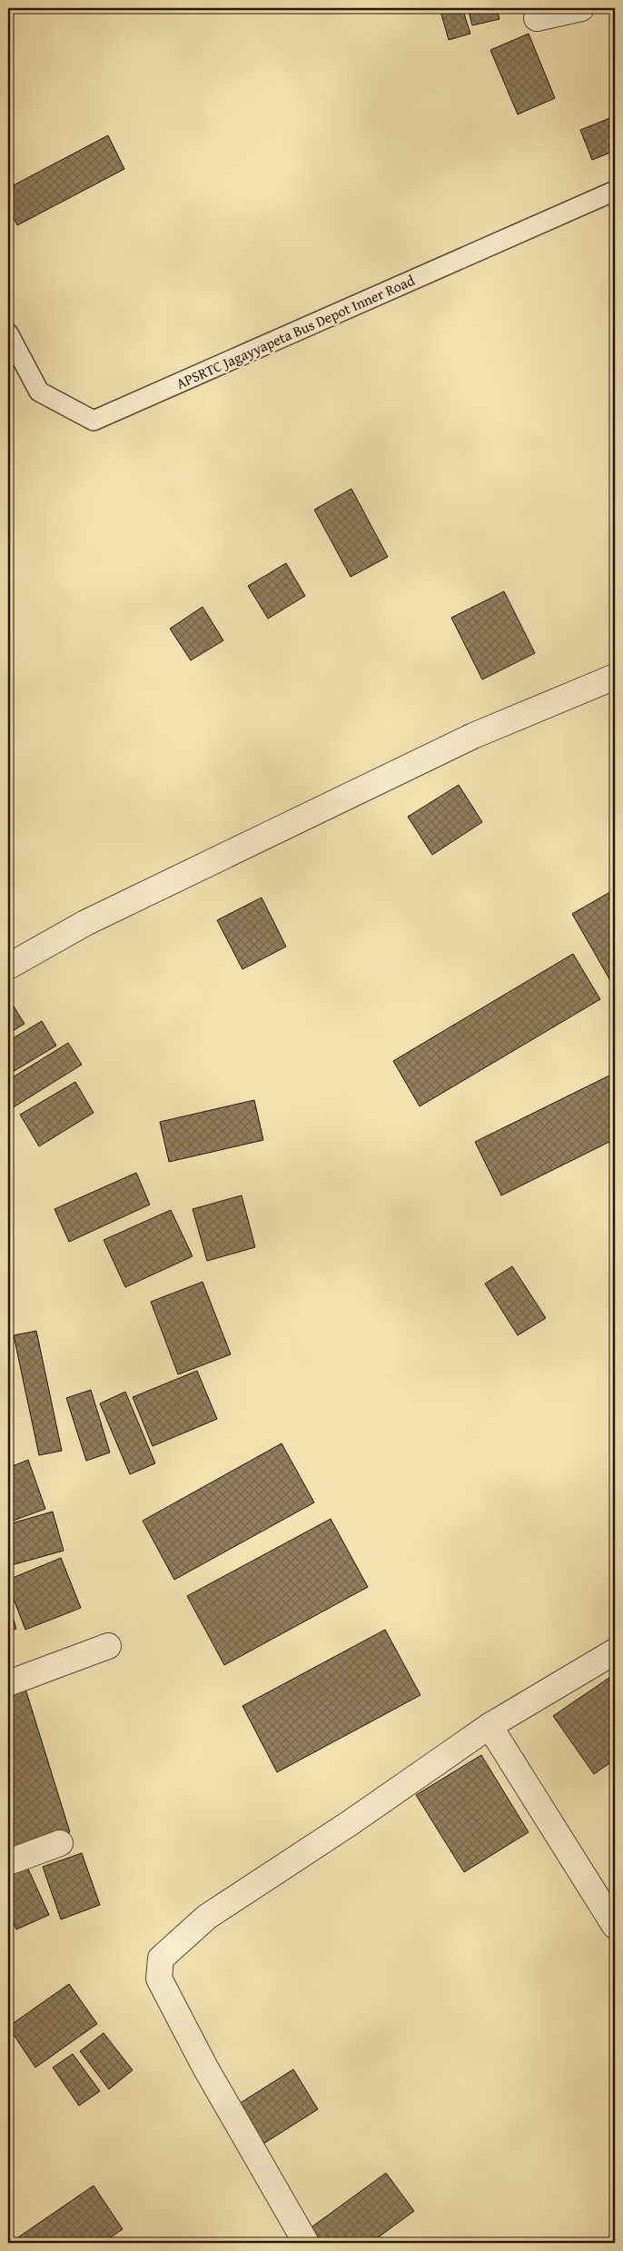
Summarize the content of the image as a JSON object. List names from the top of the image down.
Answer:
{
  "streets": {
    "lane": ["APSRTC Jagayyapeta Bus Depot Inner Road"]
  }
}
